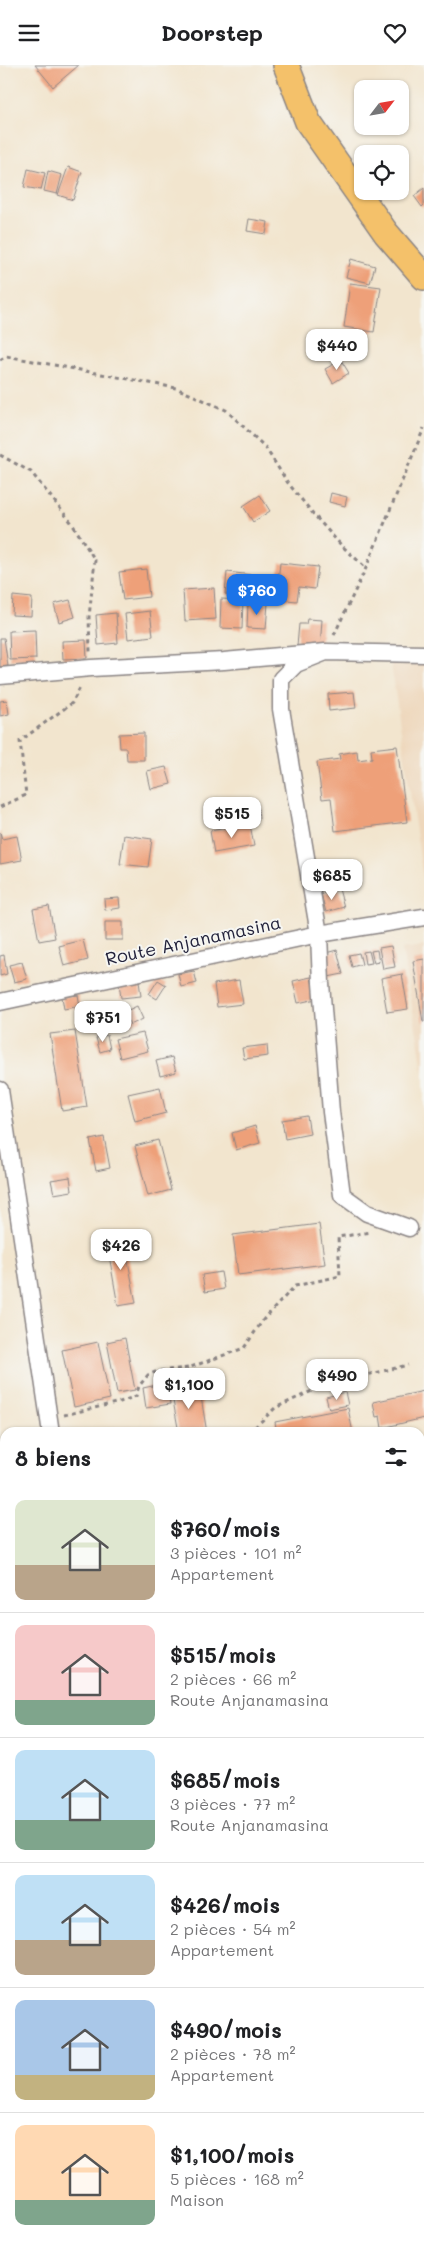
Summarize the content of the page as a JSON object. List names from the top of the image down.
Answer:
{
  "streets": {
    "street": ["Route Anjanamasina"]
  },
  "north": "top right",
  "page": {
    "header": "Doorstep",
    "price": [
      "$440",
      "$760",
      "$515",
      "$685",
      "$751",
      "$426",
      "$490",
      "$1,100"
    ],
    "heading": "8 biens",
    "list": [
      {
        "name": "$760/mois",
        "note": "3 pièces · 101 m² · Appartement"
      },
      {
        "name": "$515/mois",
        "note": "2 pièces · 66 m² · Route Anjanamasina"
      },
      {
        "name": "$685/mois",
        "note": "3 pièces · 77 m² · Route Anjanamasina"
      },
      {
        "name": "$426/mois",
        "note": "2 pièces · 54 m² · Appartement"
      },
      {
        "name": "$490/mois",
        "note": "2 pièces · 78 m² · Appartement"
      },
      {
        "name": "$1,100/mois",
        "note": "5 pièces · 168 m² · Maison"
      }
    ]
  }
}
